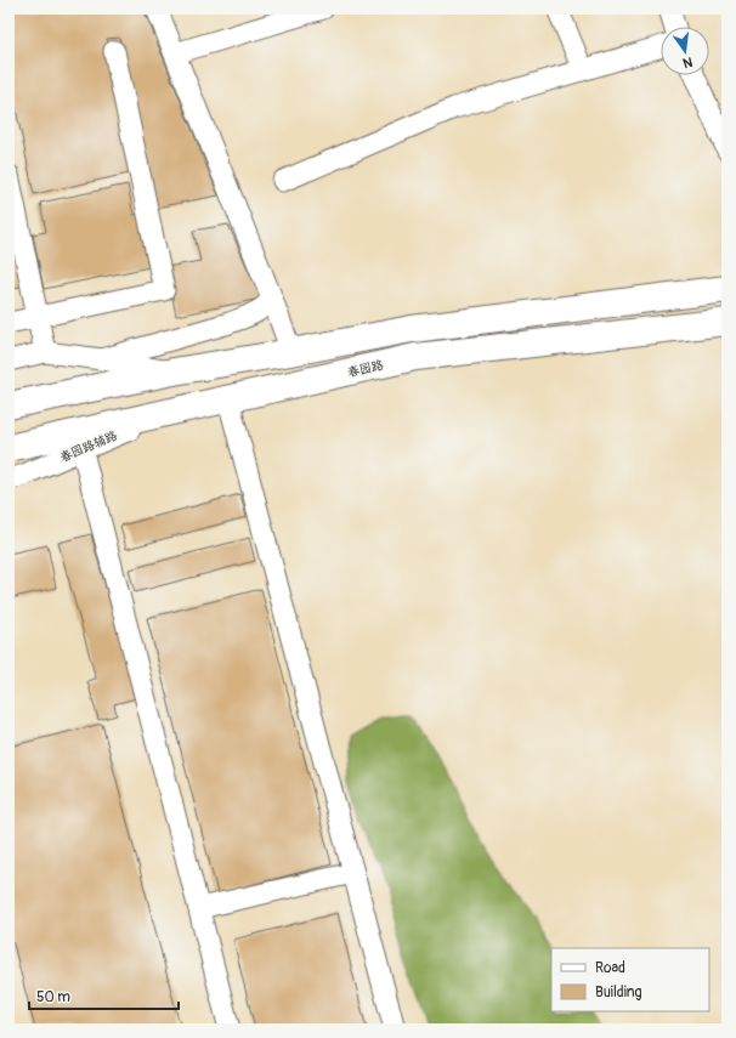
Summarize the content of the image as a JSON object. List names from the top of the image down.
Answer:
{
  "streets": {
    "main road": ["春园路"],
    "street": ["春园路辅路"]
  },
  "crossings": [
    ["春园路", "春园路辅路"]
  ],
  "legend": ["Road", "Building"],
  "scale_bar": "50 m",
  "north": "bottom"
}
